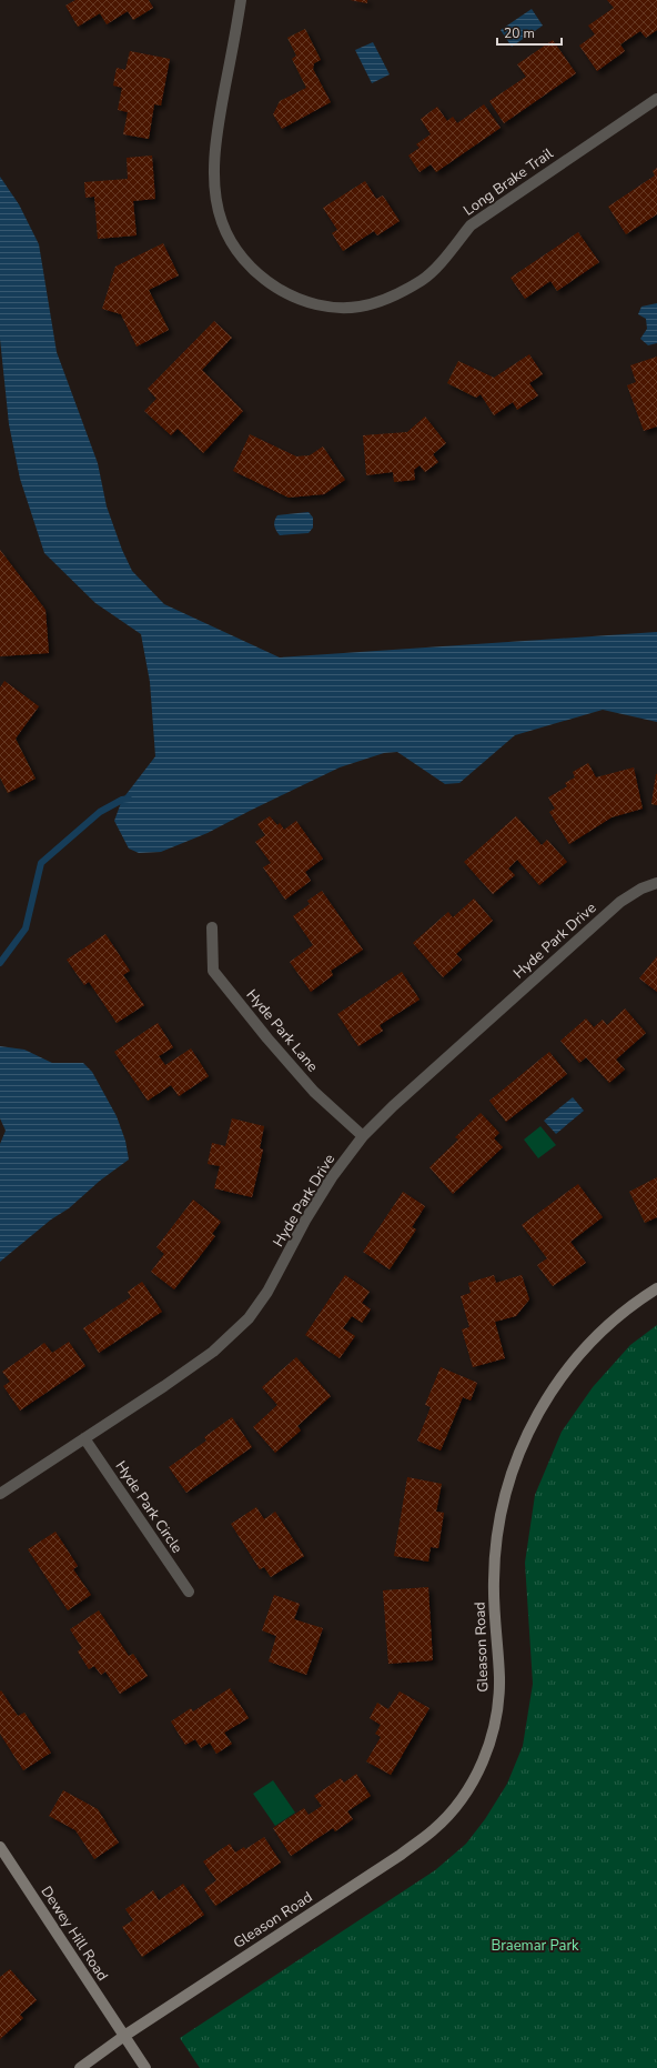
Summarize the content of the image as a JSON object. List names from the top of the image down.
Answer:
{
  "streets": {
    "street": [
      "Long Brake Trail",
      "Hyde Park Drive",
      "Hyde Park Lane",
      "Hyde Park Circle",
      "Gleason Road",
      "Dewey Hill Road"
    ]
  },
  "crossings": [
    ["Hyde Park Drive", "Hyde Park Lane"],
    ["Hyde Park Drive", "Hyde Park Circle"],
    ["Gleason Road", "Dewey Hill Road"]
  ],
  "parks": ["Braemar Park"],
  "scale_bar": "20 m"
}
